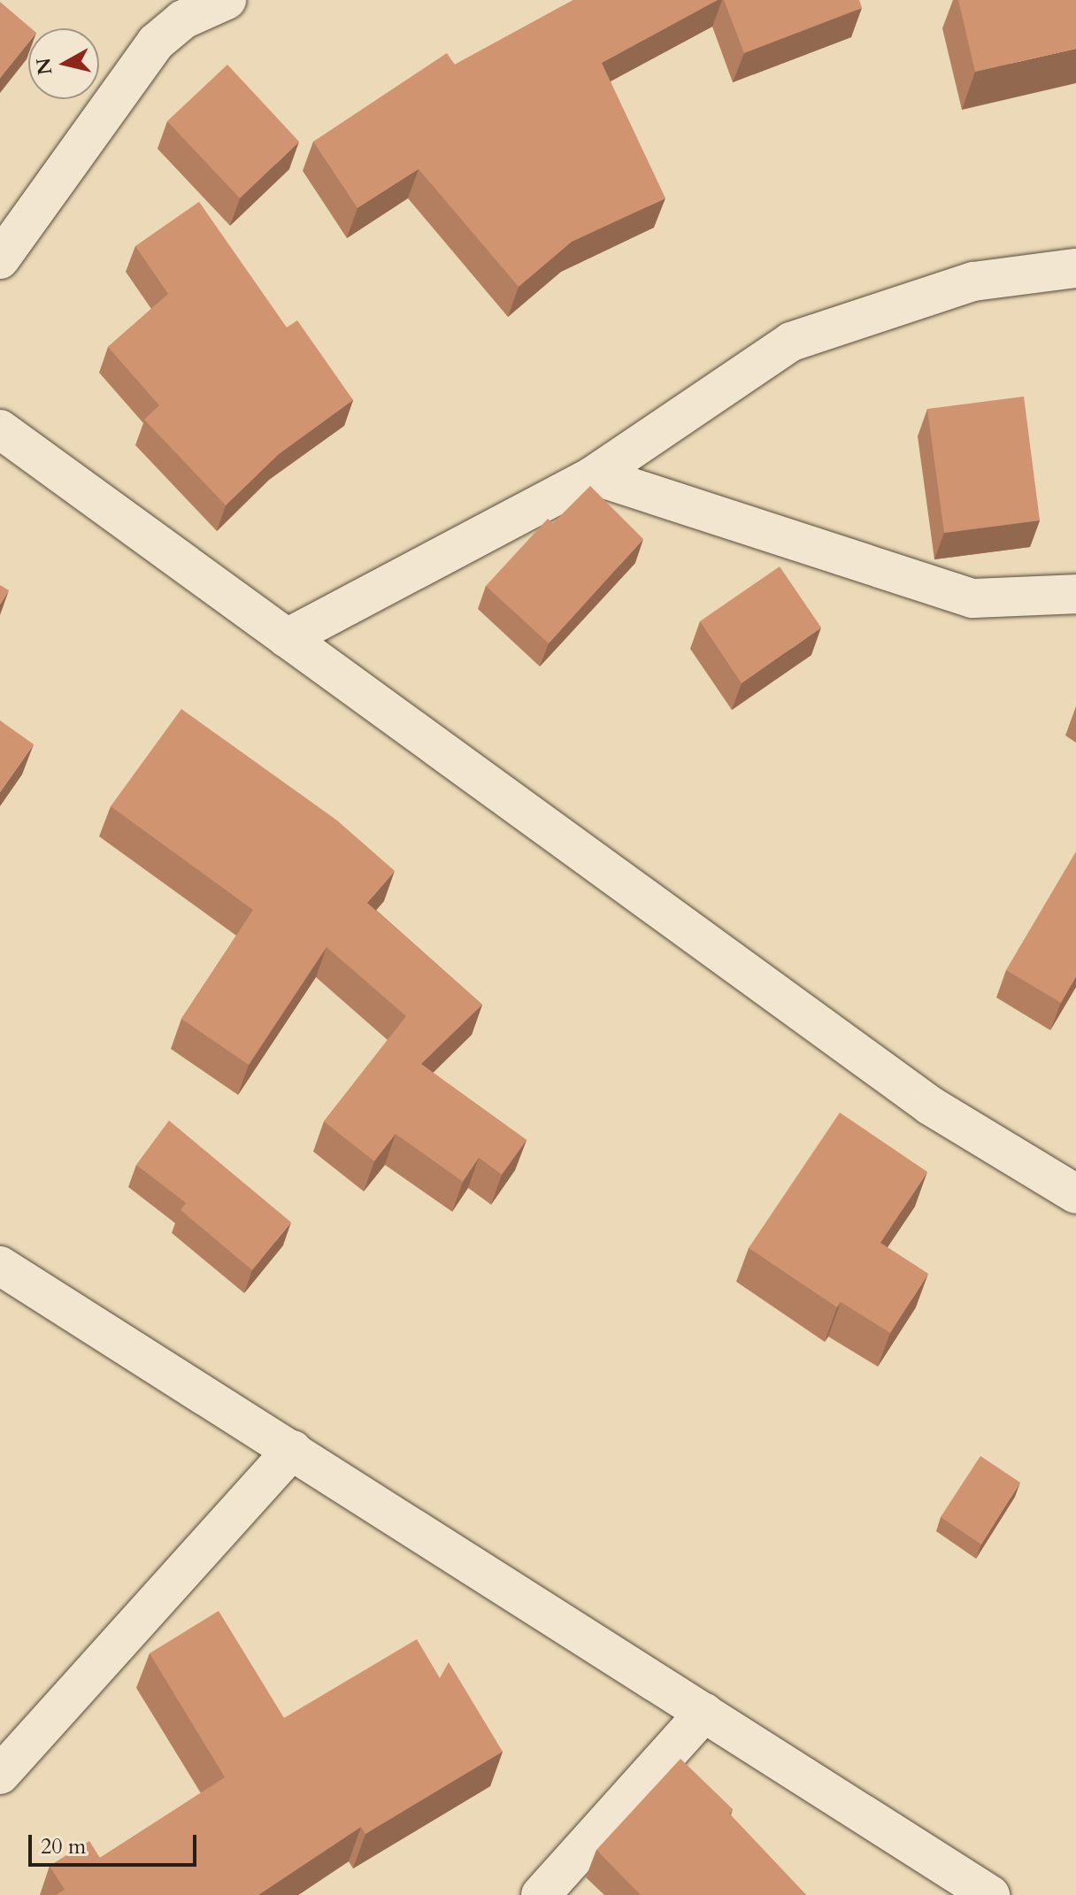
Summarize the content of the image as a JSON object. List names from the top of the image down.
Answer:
{
  "scale_bar": "20 m",
  "north": "left"
}
